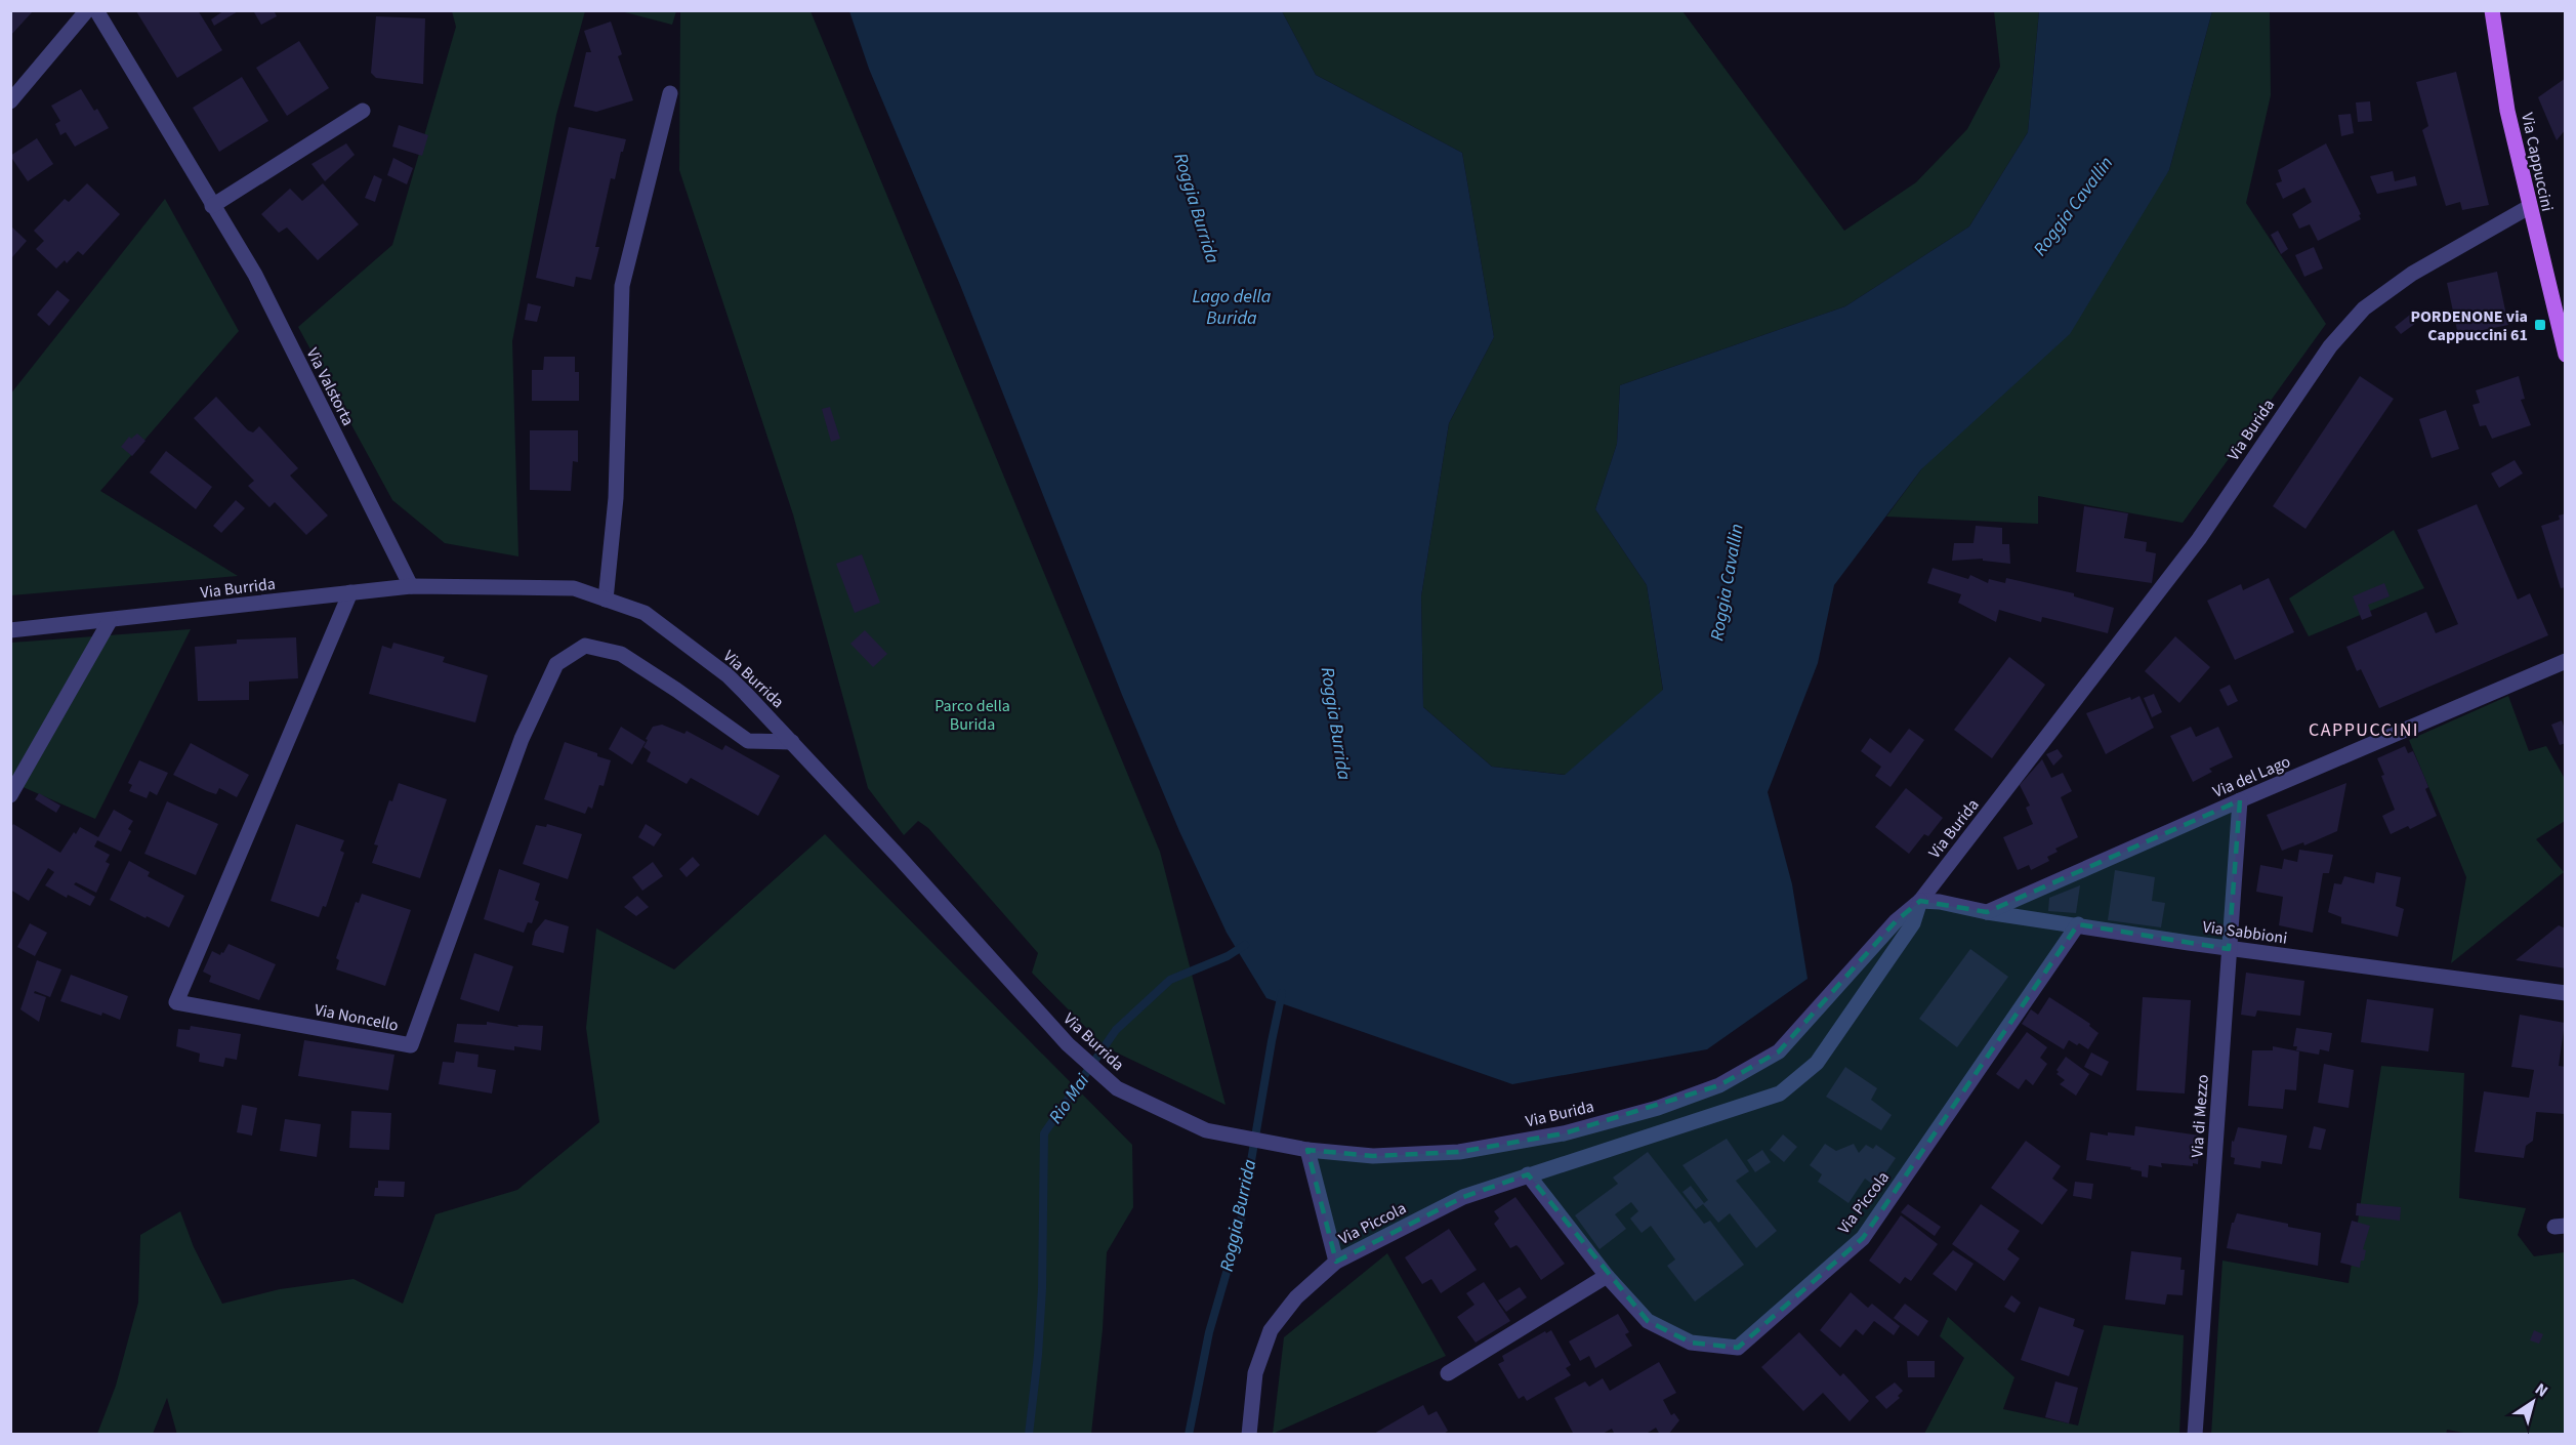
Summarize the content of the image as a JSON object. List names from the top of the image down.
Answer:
{
  "streets": {
    "main road": ["Via Cappuccini"],
    "street": [
      "Via Valstorta",
      "Via Burida",
      "Via Burrida",
      "Via del Lago",
      "Via Sabbioni",
      "Via Noncello",
      "Via di Mezzo",
      "Via Piccola"
    ]
  },
  "crossings": [
    ["Via Cappuccini", "Via Burida"],
    ["Via Valstorta", "Via Burrida"],
    ["Via Burida", "Via Burrida"],
    ["Via Burida", "Via Sabbioni"],
    ["Via Burida", "Via Piccola"],
    ["Via Burrida", "Via Noncello"],
    ["Via del Lago", "Via Sabbioni"],
    ["Via del Lago", "Via di Mezzo"],
    ["Via Sabbioni", "Via di Mezzo"],
    ["Via Sabbioni", "Via Piccola"]
  ],
  "districts": ["CAPPUCCINI"],
  "water": [
    "Roggia Cavallin",
    "Roggia Burrida",
    "Lago della Burida",
    "Rio Mai"
  ],
  "parks": ["Parco della Burida"],
  "places": {
    "transit": ["PORDENONE via Cappuccini 61"]
  },
  "north": "top right"
}
